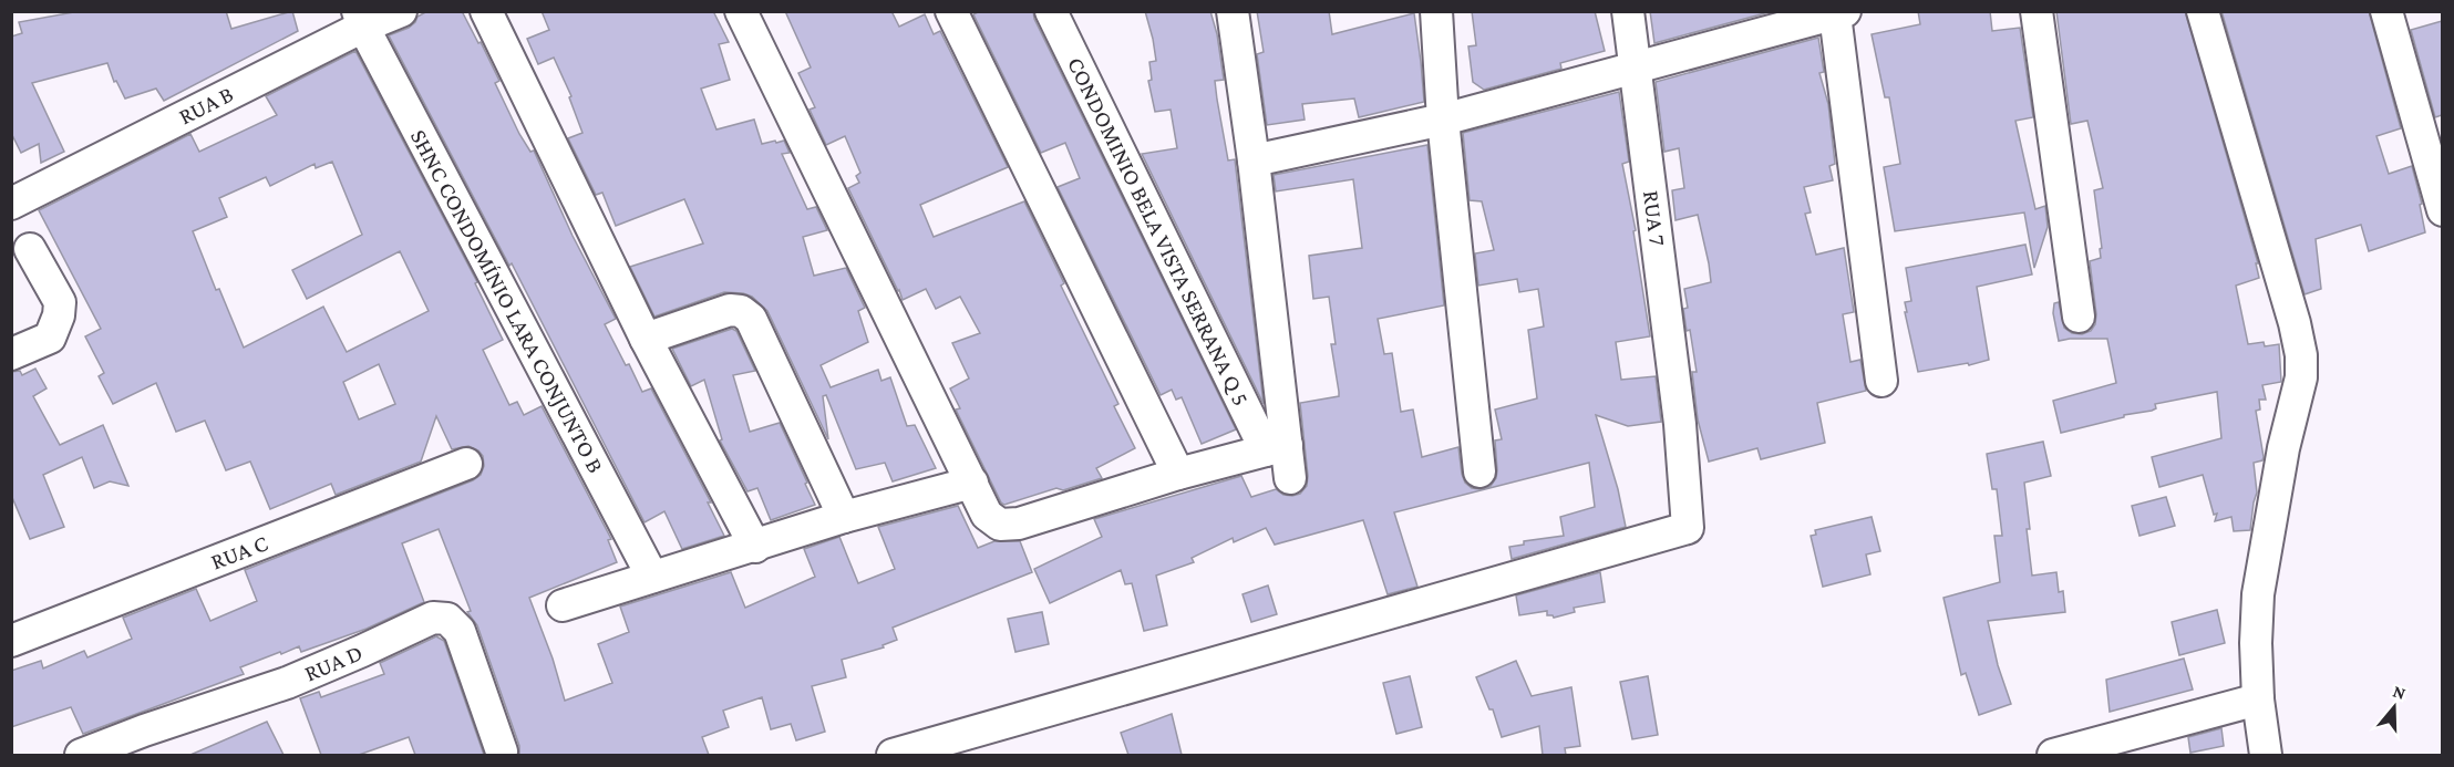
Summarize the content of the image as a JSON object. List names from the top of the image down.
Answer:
{
  "streets": {
    "street": [
      "RUA B",
      "RUA 7",
      "CONDOMINIO BELA VISTA SERRANA Q 5",
      "SHNC CONDOMÍNIO LARA CONJUNTO B",
      "RUA C",
      "RUA D"
    ]
  },
  "crossings": [
    ["RUA B", "SHNC CONDOMÍNIO LARA CONJUNTO B"]
  ],
  "north": "top"
}
